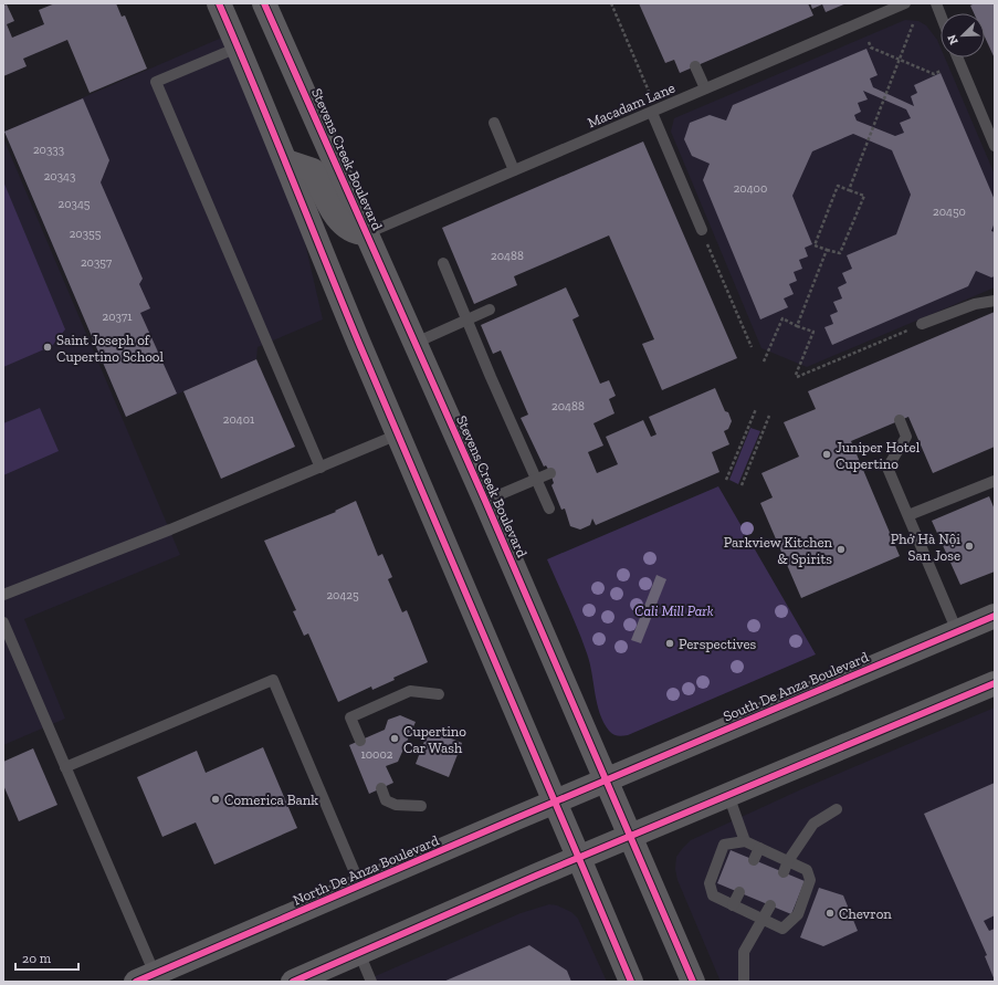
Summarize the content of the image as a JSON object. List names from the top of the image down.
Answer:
{
  "streets": {
    "main road": ["Stevens Creek Boulevard", "South De Anza Boulevard", "North De Anza Boulevard"],
    "lane": ["Macadam Lane"]
  },
  "crossings": [
    ["Macadam Lane", "Stevens Creek Boulevard"],
    ["Stevens Creek Boulevard", "South De Anza Boulevard"],
    ["Stevens Creek Boulevard", "North De Anza Boulevard"],
    ["South De Anza Boulevard", "North De Anza Boulevard"]
  ],
  "parks": ["Cali Mill Park"],
  "places": [
    "Saint Joseph of Cupertino School",
    "Juniper Hotel Cupertino",
    "Phở Hà Nội San Jose",
    "Parkview Kitchen & Spirits",
    "Perspectives",
    "Cupertino Car Wash",
    "Comerica Bank",
    "Chevron"
  ],
  "house_numbers": [
    "20333",
    "20343",
    "20400",
    "20345",
    "20450",
    "20355",
    "20488",
    "20357",
    "20371",
    "20488",
    "20401",
    "20425",
    "10002"
  ],
  "scale_bar": "20 m",
  "north": "bottom left"
}
